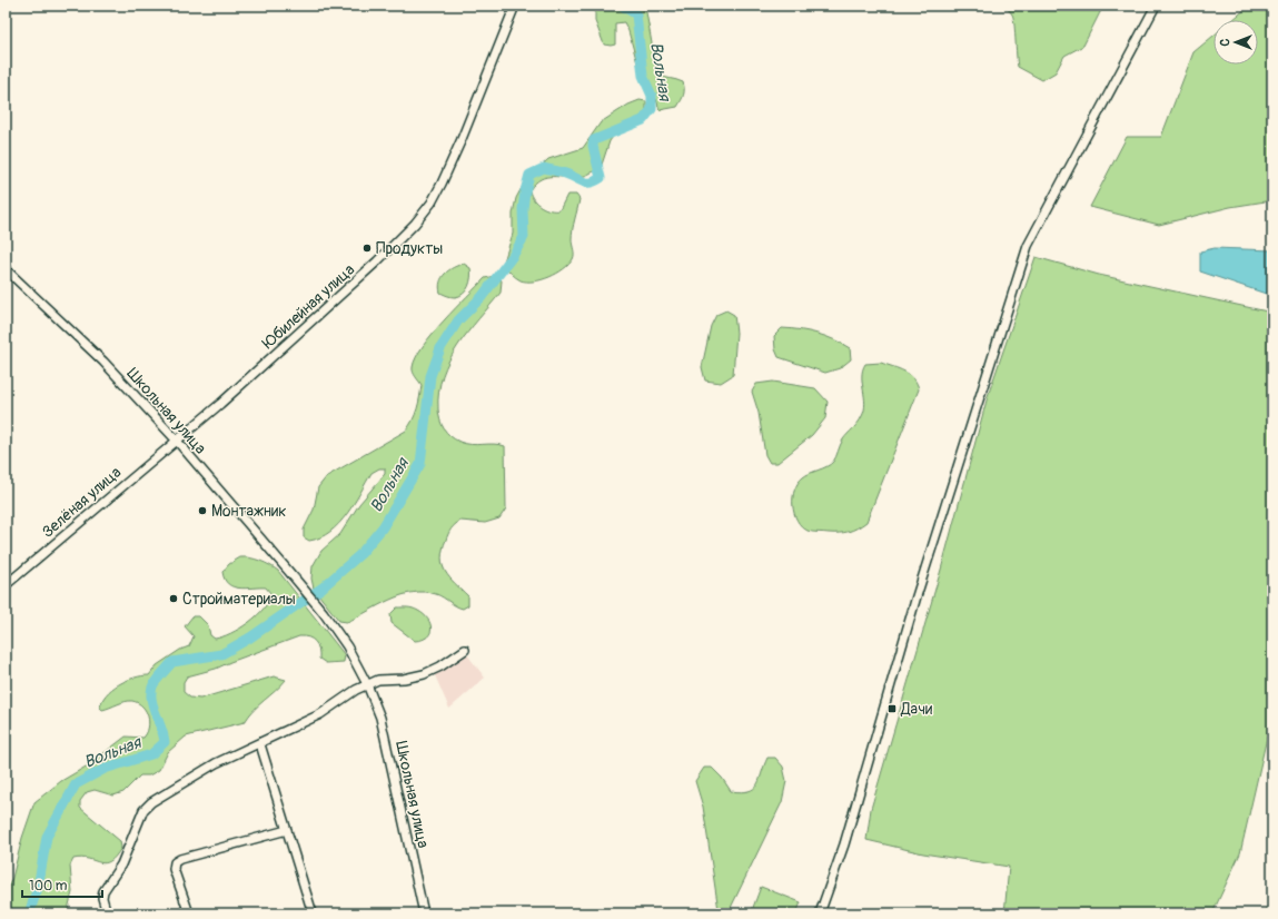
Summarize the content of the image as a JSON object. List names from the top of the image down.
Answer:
{
  "streets": {
    "street": ["Юбилейная улица", "Школьная улица", "Зелёная улица"]
  },
  "crossings": [
    ["Юбилейная улица", "Школьная улица"],
    ["Юбилейная улица", "Зелёная улица"],
    ["Школьная улица", "Зелёная улица"]
  ],
  "water": ["Вольная"],
  "places": {
    "other": ["Продукты", "Монтажник", "Стройматериалы"],
    "transit": ["Дачи"]
  },
  "scale_bar": "100 m",
  "north": "left"
}
